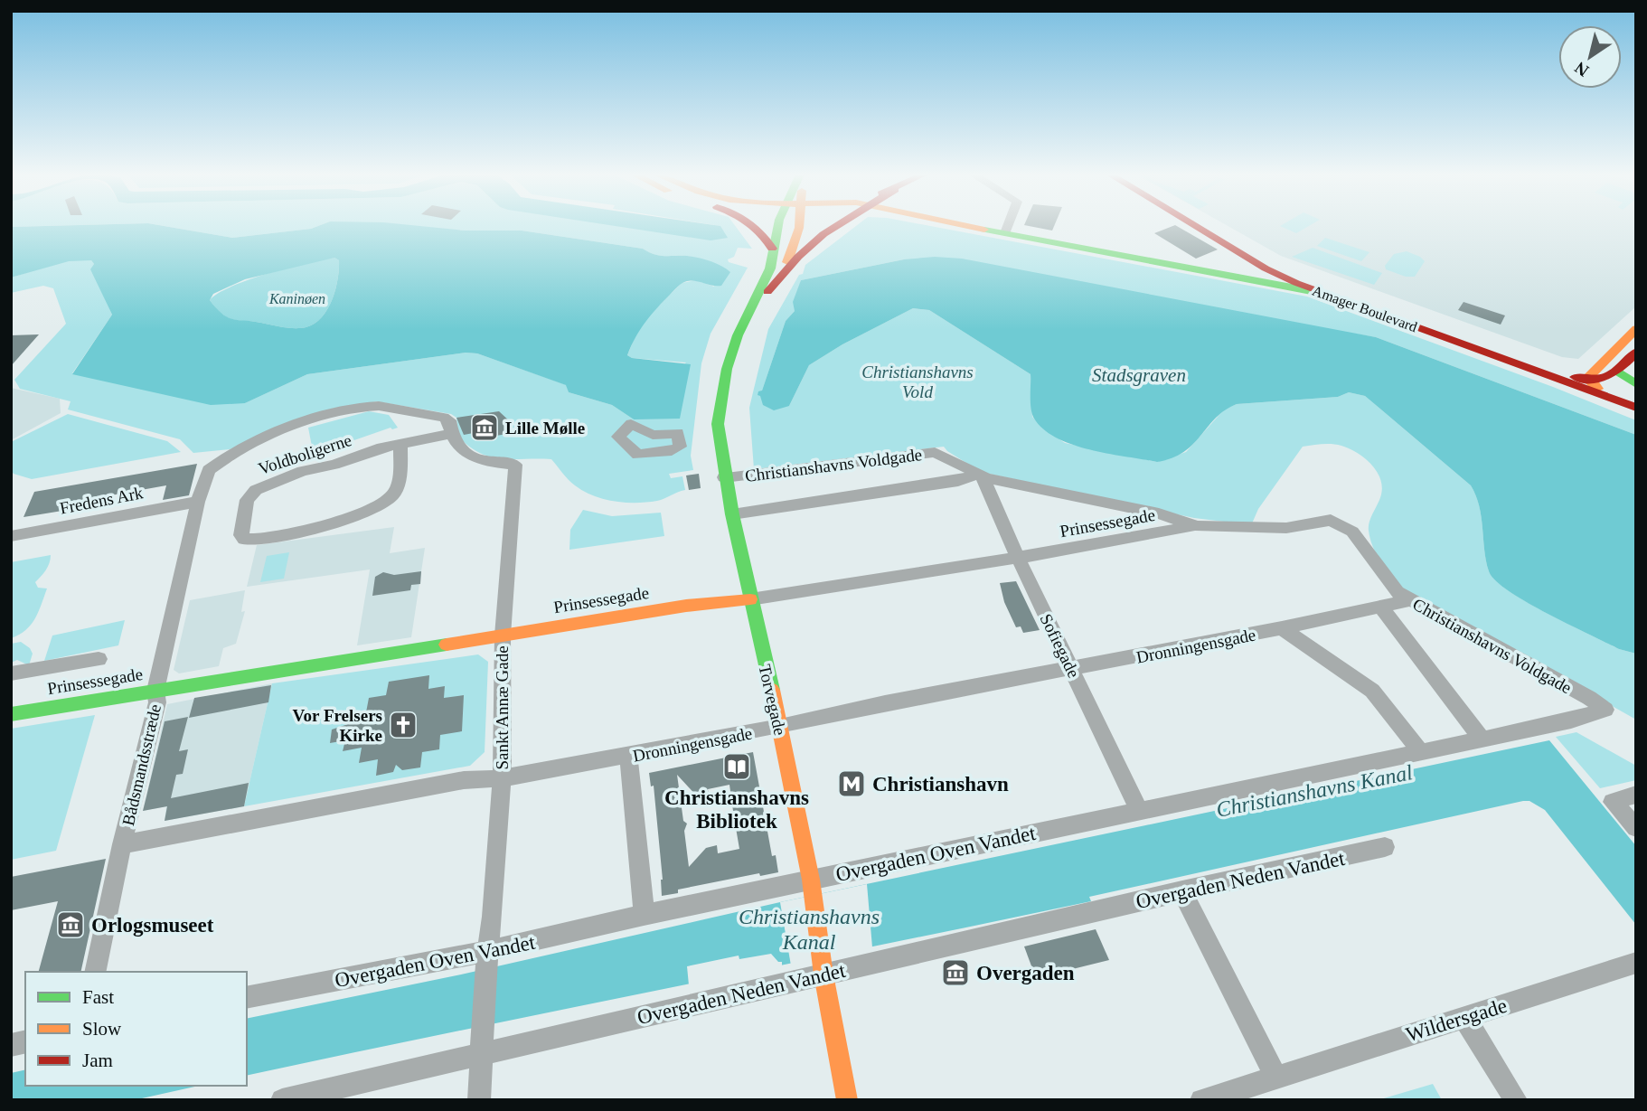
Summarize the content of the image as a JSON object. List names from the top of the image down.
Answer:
{
  "streets": {
    "street": [
      "Amager Boulevard",
      "Voldboligerne",
      "Christianshavns Voldgade",
      "Fredens Ark",
      "Prinsessegade",
      "Sofiegade",
      "Dronningensgade",
      "Torvegade",
      "Sankt Annæ Gade",
      "Bådsmandsstræde",
      "Overgaden Oven Vandet",
      "Overgaden Neden Vandet",
      "Wildersgade"
    ]
  },
  "crossings": [
    ["Voldboligerne", "Sankt Annæ Gade"],
    ["Voldboligerne", "Bådsmandsstræde"],
    ["Christianshavns Voldgade", "Prinsessegade"],
    ["Christianshavns Voldgade", "Sofiegade"],
    ["Christianshavns Voldgade", "Dronningensgade"],
    ["Christianshavns Voldgade", "Torvegade"],
    ["Christianshavns Voldgade", "Overgaden Oven Vandet"],
    ["Fredens Ark", "Bådsmandsstræde"],
    ["Prinsessegade", "Sofiegade"],
    ["Prinsessegade", "Torvegade"],
    ["Prinsessegade", "Sankt Annæ Gade"],
    ["Prinsessegade", "Bådsmandsstræde"],
    ["Sofiegade", "Dronningensgade"],
    ["Sofiegade", "Overgaden Oven Vandet"],
    ["Dronningensgade", "Torvegade"],
    ["Dronningensgade", "Sankt Annæ Gade"],
    ["Dronningensgade", "Bådsmandsstræde"],
    ["Torvegade", "Overgaden Oven Vandet"],
    ["Torvegade", "Overgaden Neden Vandet"],
    ["Sankt Annæ Gade", "Bådsmandsstræde"],
    ["Sankt Annæ Gade", "Overgaden Oven Vandet"],
    ["Sankt Annæ Gade", "Overgaden Neden Vandet"]
  ],
  "water": ["Stadsgraven", "Christianshavns Kanal"],
  "parks": ["Kaninøen", "Christianshavns Vold"],
  "places": {
    "museum": ["Lille Mølle", "Orlogsmuseet", "Overgaden"],
    "church": ["Vor Frelsers Kirke"],
    "library": ["Christianshavns Bibliotek"],
    "metro station": ["Christianshavn"]
  },
  "legend": ["Fast", "Slow", "Jam"],
  "north": "bottom left"
}
